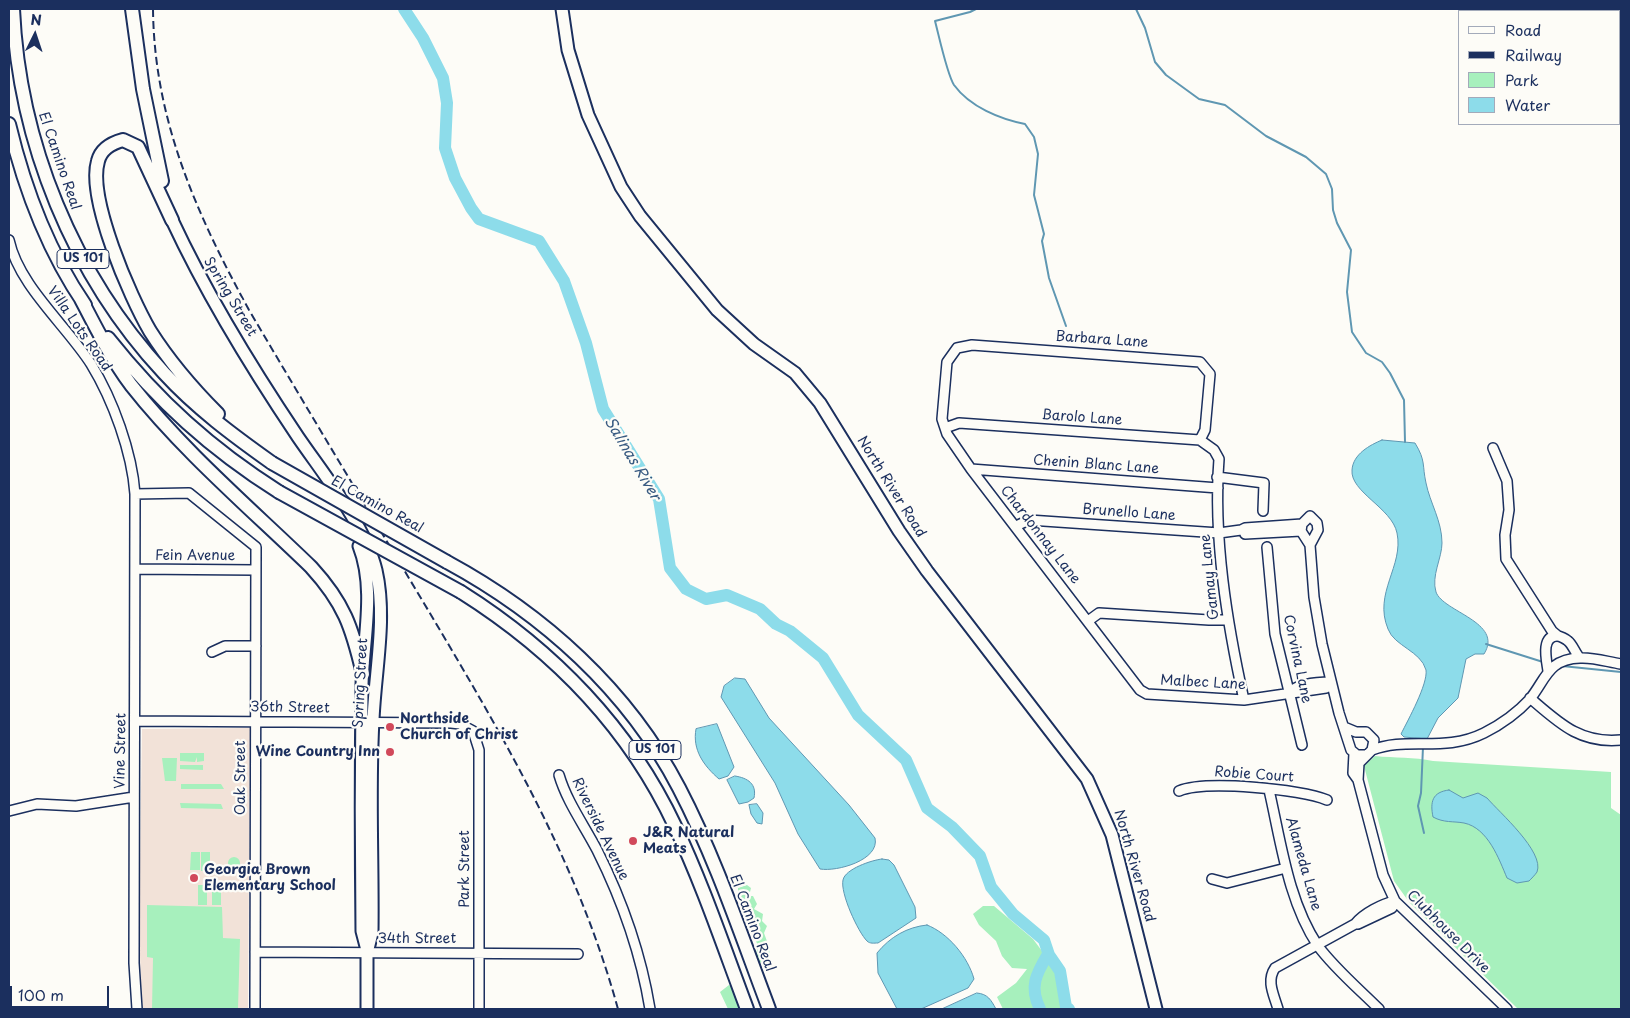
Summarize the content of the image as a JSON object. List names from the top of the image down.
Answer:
{
  "streets": {
    "highway": ["El Camino Real", "US 101"],
    "main road": ["Spring Street", "North River Road"],
    "street": [
      "Villa Lots Road",
      "Barbara Lane",
      "Barolo Lane",
      "Chenin Blanc Lane",
      "Brunello Lane",
      "Chardonnay Lane",
      "Fein Avenue",
      "Gamay Lane",
      "Corvina Lane",
      "Malbec Lane",
      "36th Street",
      "Vine Street",
      "Robie Court",
      "Oak Street",
      "Riverside Avenue",
      "Alameda Lane",
      "Park Street",
      "Clubhouse Drive",
      "34th Street"
    ]
  },
  "crossings": [
    ["Spring Street", "36th Street"],
    ["Spring Street", "34th Street"],
    ["Villa Lots Road", "Vine Street"],
    ["Villa Lots Road", "Oak Street"],
    ["Barbara Lane", "Barolo Lane"],
    ["Barbara Lane", "Chardonnay Lane"],
    ["Barbara Lane", "Gamay Lane"],
    ["Barolo Lane", "Chardonnay Lane"],
    ["Barolo Lane", "Gamay Lane"],
    ["Chenin Blanc Lane", "Chardonnay Lane"],
    ["Chenin Blanc Lane", "Gamay Lane"],
    ["Brunello Lane", "Chardonnay Lane"],
    ["Brunello Lane", "Gamay Lane"],
    ["Chardonnay Lane", "Malbec Lane"],
    ["Fein Avenue", "Vine Street"],
    ["Fein Avenue", "Oak Street"],
    ["Gamay Lane", "Malbec Lane"],
    ["Corvina Lane", "Malbec Lane"],
    ["Malbec Lane", "Clubhouse Drive"],
    ["36th Street", "Vine Street"],
    ["36th Street", "Oak Street"],
    ["36th Street", "Park Street"],
    ["Vine Street", "Oak Street"],
    ["Robie Court", "Alameda Lane"],
    ["Oak Street", "34th Street"],
    ["Park Street", "34th Street"]
  ],
  "water": ["Salinas River"],
  "places": [
    "Northside Church of Christ",
    "Wine Country Inn",
    "J&R Natural Meats",
    "Georgia Brown Elementary School"
  ],
  "legend": [
    "Road",
    "Railway",
    "Park",
    "Water"
  ],
  "scale_bar": "100 m",
  "north": "top"
}
